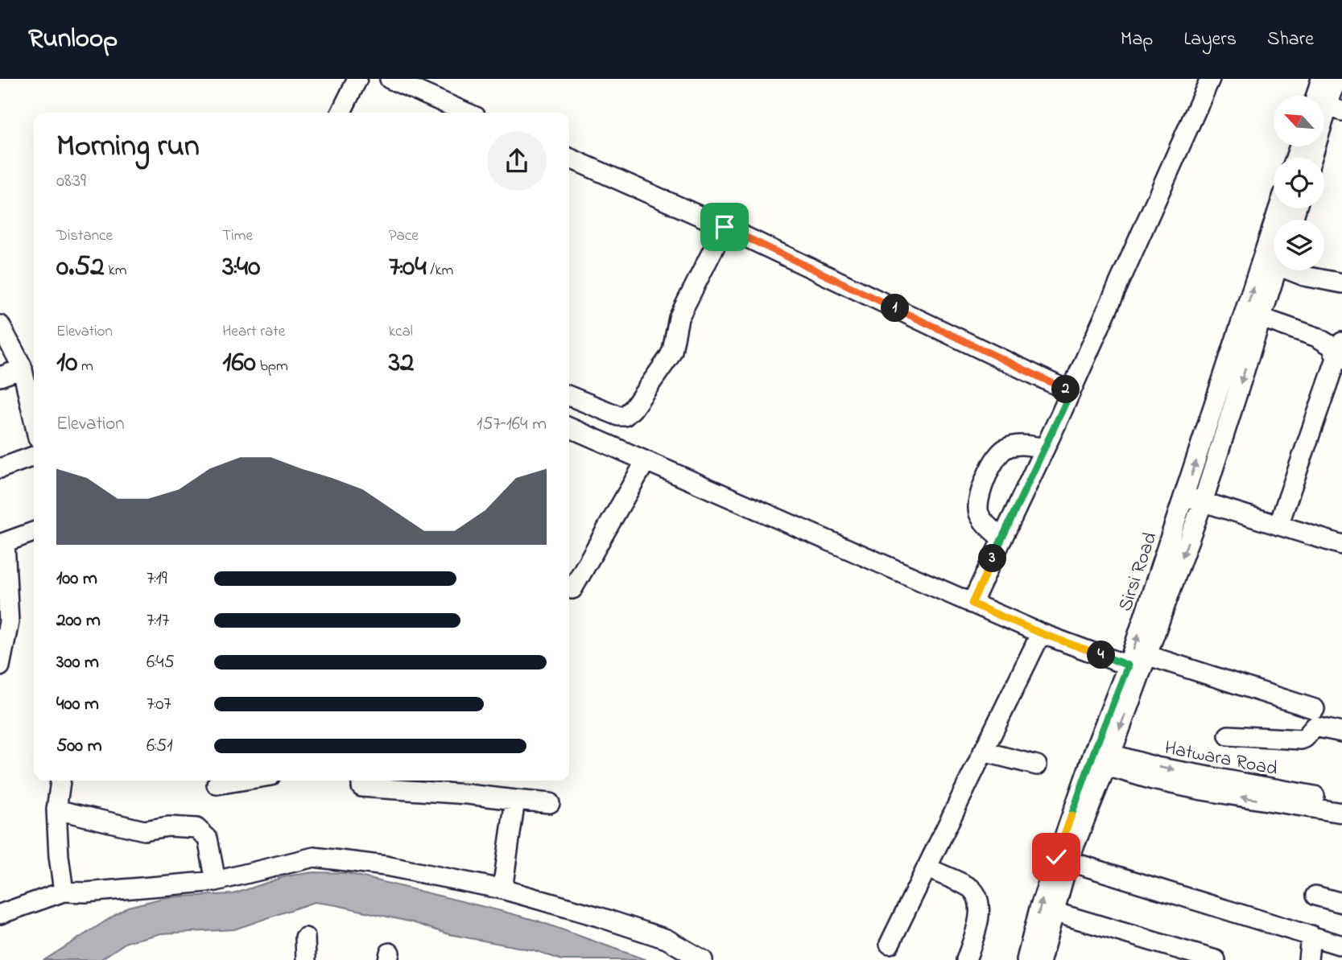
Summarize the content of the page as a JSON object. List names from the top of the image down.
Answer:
{
  "streets": {
    "street": ["Sirsi Road", "Hatwara Road"]
  },
  "crossings": [
    ["Sirsi Road", "Hatwara Road"]
  ],
  "north": "top left",
  "page": {
    "header": "Runloop",
    "nav": ["Map", "Layers", "Share"],
    "heading": ["Morning run", "08:39"],
    "stats": [
      ["Distance", "0.52 km"],
      ["Time", "3:40"],
      ["Pace", "7:04 /km"],
      ["Elevation", "10 m"],
      ["Heart rate", "160 bpm"],
      ["kcal", "32"]
    ],
    "pins": [
      "1",
      "2",
      "3",
      "4"
    ],
    "chart": ["Elevation", "157–164 m"],
    "list": [
      {
        "name": "100 m",
        "note": "7:19"
      },
      {
        "name": "200 m",
        "note": "7:17"
      },
      {
        "name": "300 m",
        "note": "6:45"
      },
      {
        "name": "400 m",
        "note": "7:07"
      },
      {
        "name": "500 m",
        "note": "6:51"
      }
    ]
  }
}
